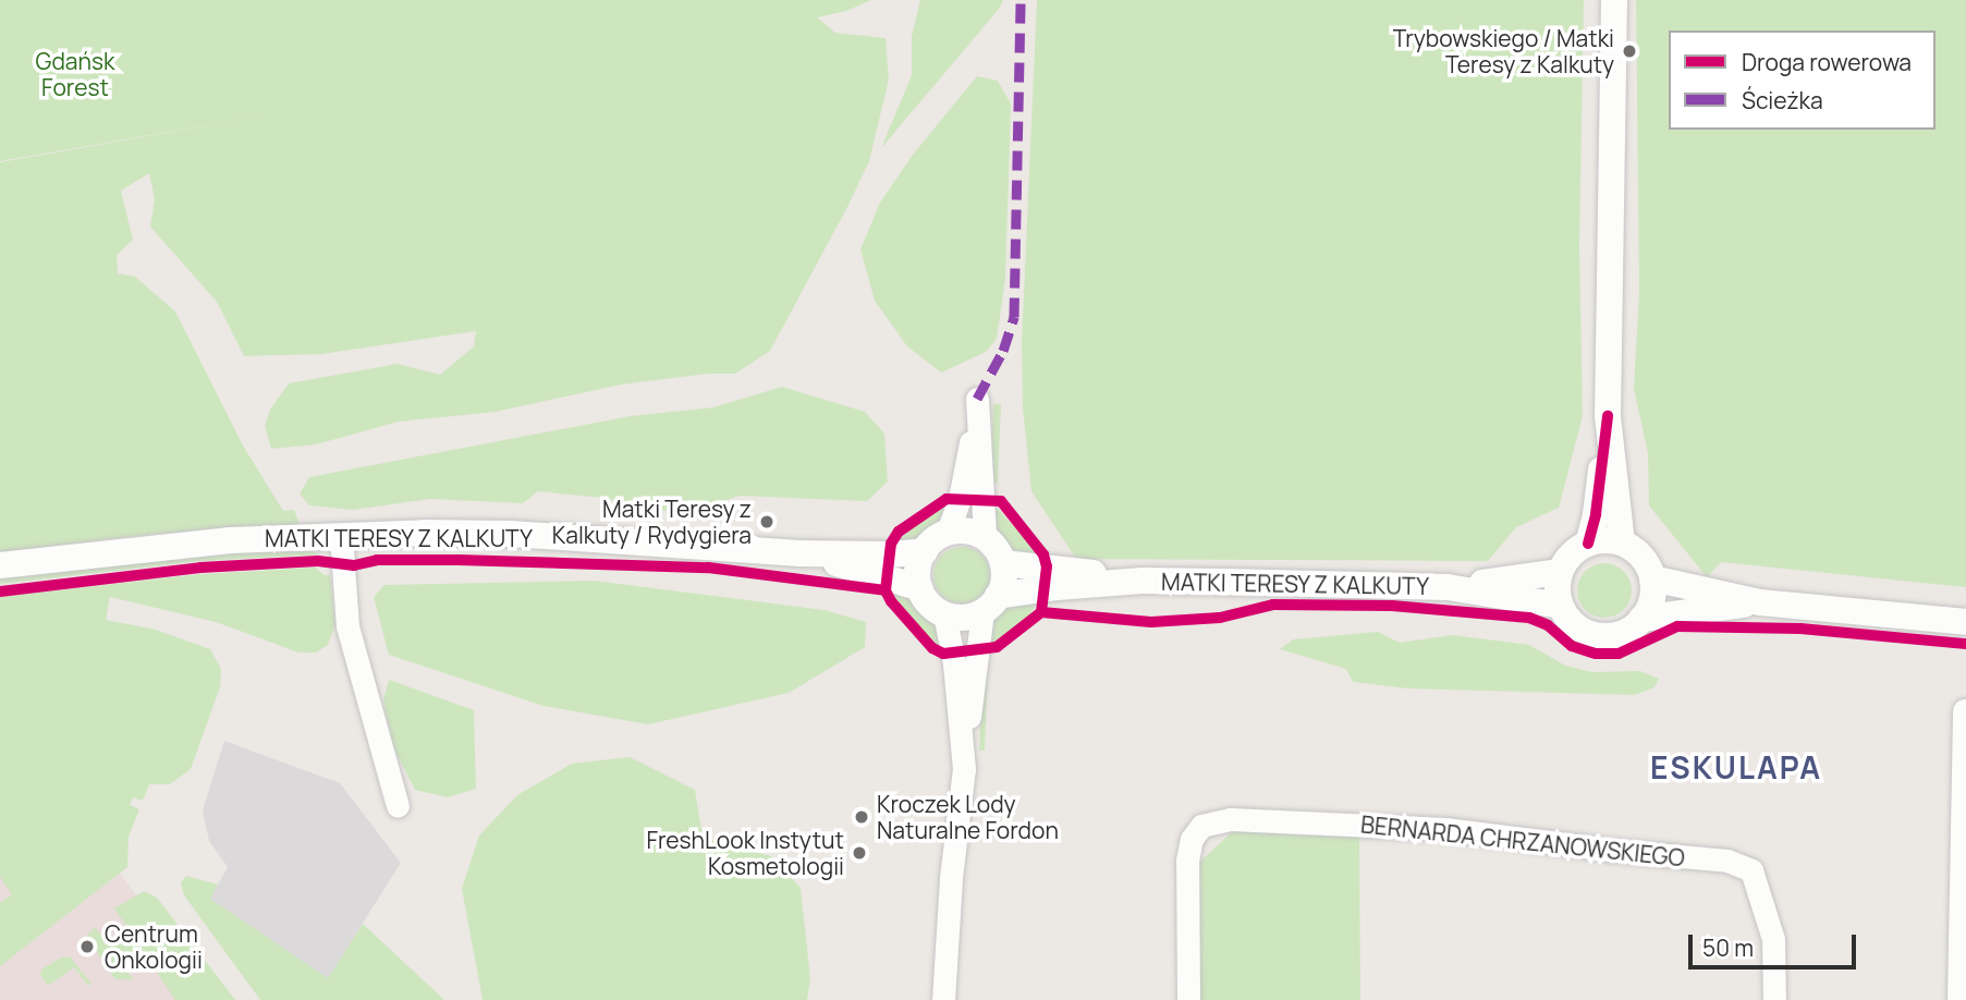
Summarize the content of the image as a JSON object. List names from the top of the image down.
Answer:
{
  "streets": {
    "street": ["MATKI TERESY Z KALKUTY", "BERNARDA CHRZANOWSKIEGO"]
  },
  "districts": ["ESKULAPA"],
  "parks": ["Gdańsk Forest"],
  "places": [
    "Trybowskiego / Matki Teresy z Kalkuty",
    "Matki Teresy z Kalkuty / Rydygiera",
    "Kroczek Lody Naturalne Fordon",
    "FreshLook Instytut Kosmetologii",
    "Centrum Onkologii"
  ],
  "legend": ["Droga rowerowa", "Ścieżka"],
  "scale_bar": "50 m"
}
